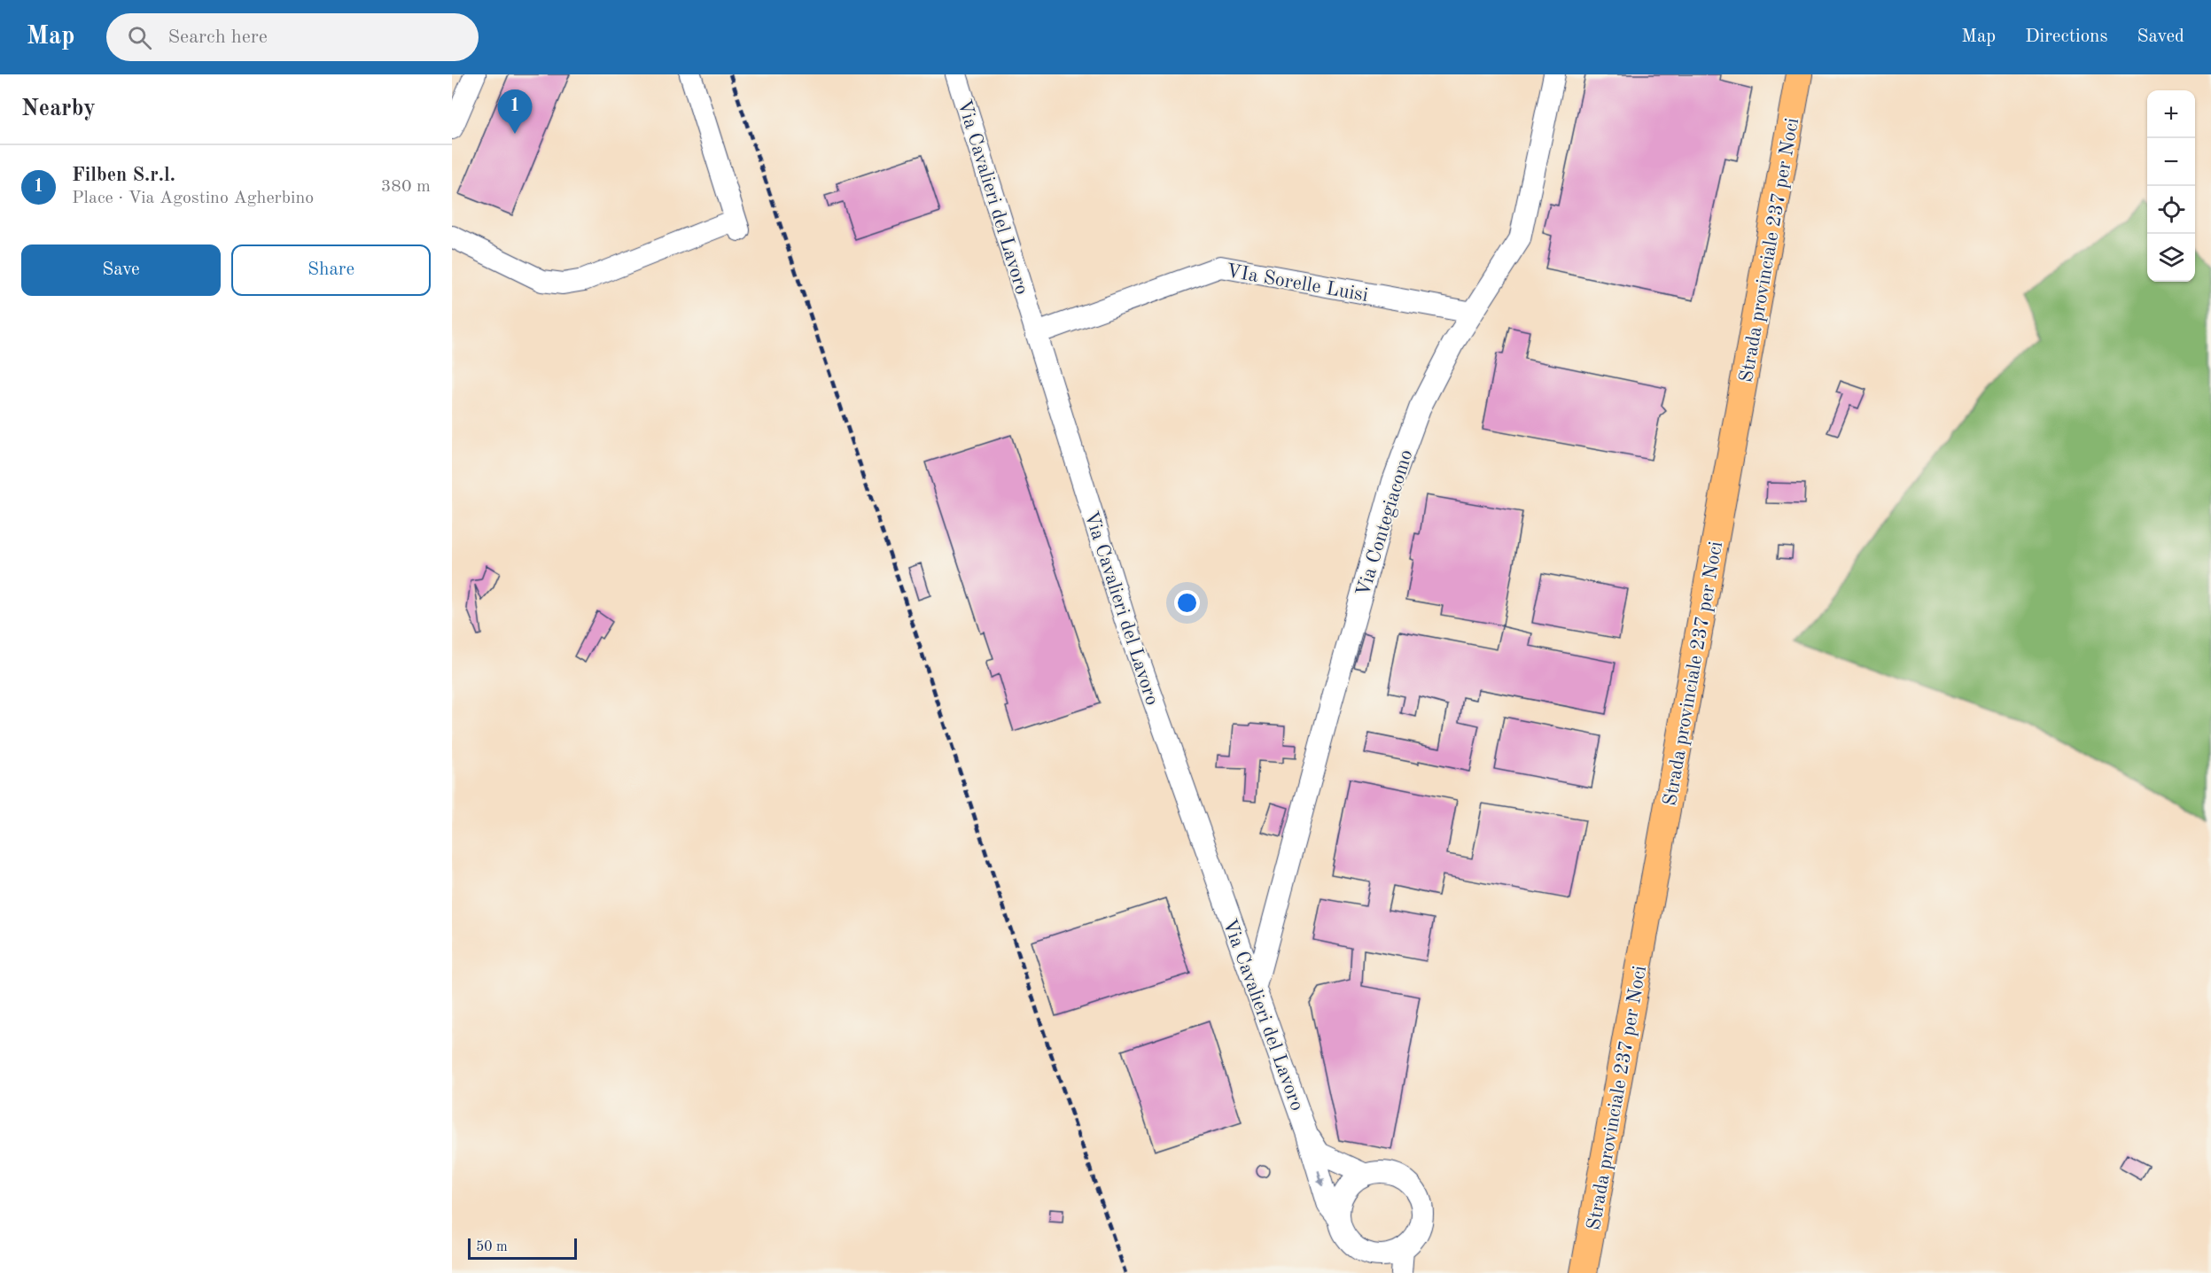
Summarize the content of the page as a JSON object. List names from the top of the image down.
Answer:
{
  "streets": {
    "main road": ["Strada provinciale 237 per Noci"],
    "street": ["Via Cavalieri del Lavoro", "VIa Sorelle Luisi", "Via Contegiacomo"]
  },
  "crossings": [
    ["Via Cavalieri del Lavoro", "VIa Sorelle Luisi"],
    ["Via Cavalieri del Lavoro", "Via Contegiacomo"],
    ["VIa Sorelle Luisi", "Via Contegiacomo"]
  ],
  "scale_bar": "50 m",
  "page": {
    "header": "Map",
    "search": "Search here",
    "nav": ["Map", "Directions", "Saved"],
    "heading": "Nearby",
    "pins": "1",
    "map_buttons": ["+", "−"],
    "list": [
      {
        "mark": "1",
        "name": "Filben S.r.l.",
        "note": "Place · Via Agostino Agherbino",
        "value": "380 m"
      }
    ],
    "buttons": ["Save", "Share"],
    "scale": "50 m"
  }
}
